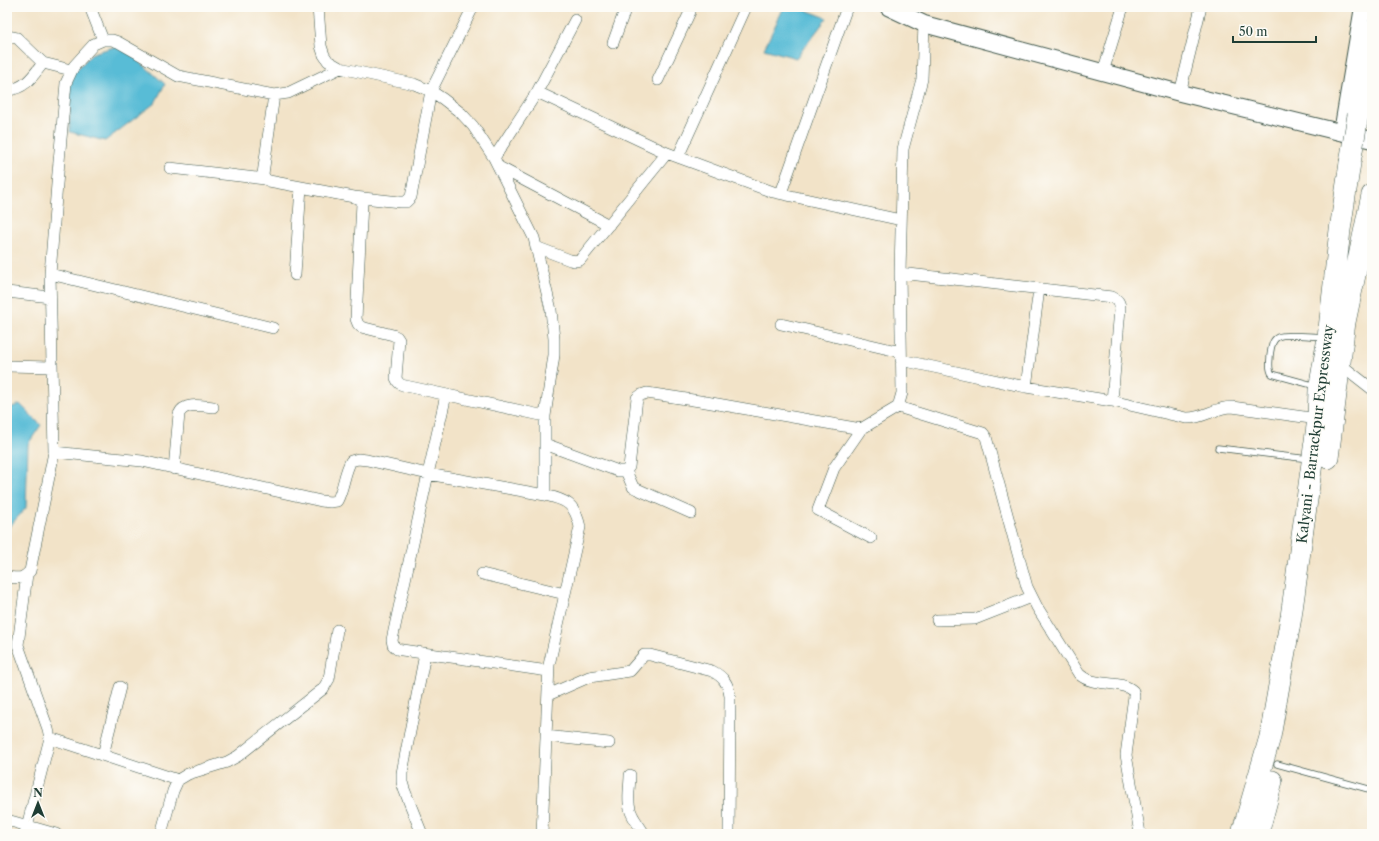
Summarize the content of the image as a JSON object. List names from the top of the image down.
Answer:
{
  "streets": {
    "highway": ["Kalyani - Barrackpur Expressway"]
  },
  "scale_bar": "50 m",
  "north": "top"
}
